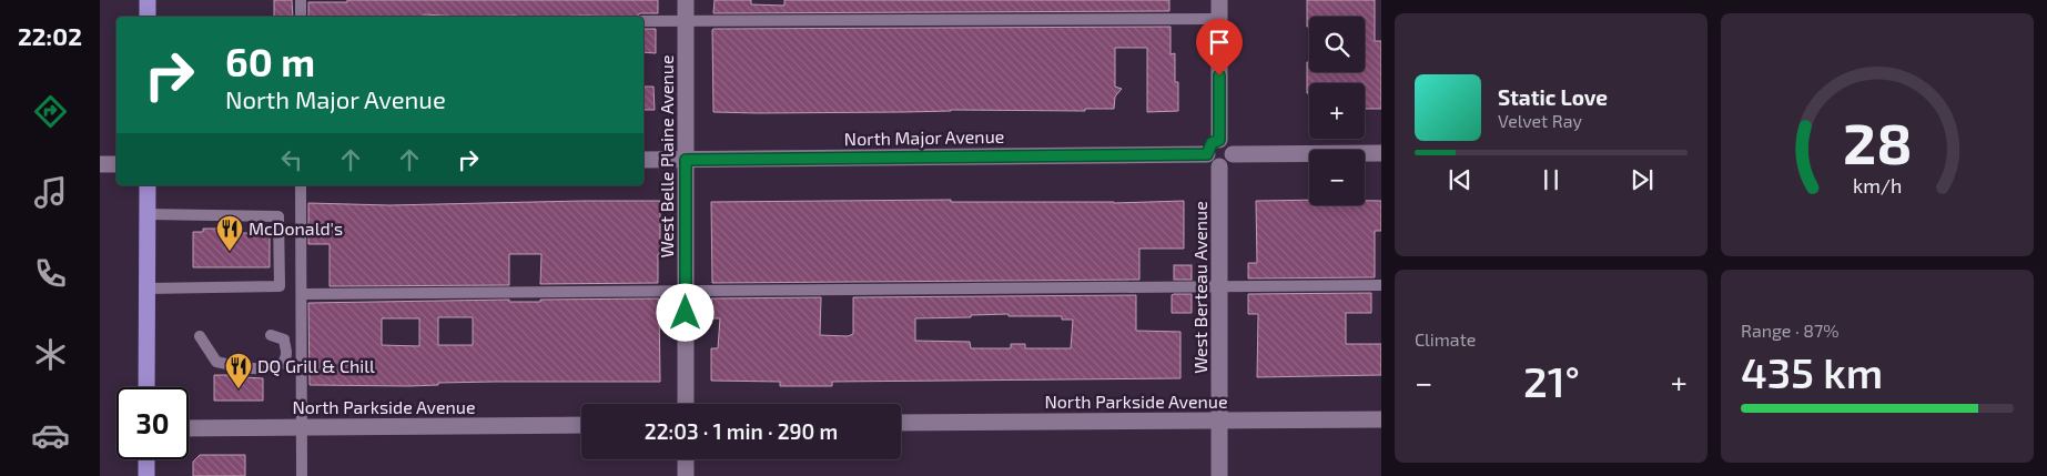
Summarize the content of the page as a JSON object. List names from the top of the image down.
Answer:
{
  "streets": {
    "street": [
      "North Major Avenue",
      "West Belle Plaine Avenue",
      "West Berteau Avenue",
      "North Parkside Avenue"
    ]
  },
  "crossings": [
    ["North Major Avenue", "West Belle Plaine Avenue"],
    ["North Major Avenue", "West Berteau Avenue"],
    ["West Berteau Avenue", "North Parkside Avenue"]
  ],
  "places": {
    "restaurant": ["McDonald's", "DQ Grill & Chill"]
  },
  "page": {
    "tabs": "22:02",
    "map_buttons": ["+", "−"],
    "turn": ["60 m", "North Major Avenue"],
    "song": ["Static Love", "Velvet Ray"],
    "tile": [
      "Climate",
      ["Range · 87%", "435 km"]
    ],
    "heat": ["−", "21°", "+"],
    "limit": "30",
    "trip": "22:03 · 1 min · 290 m",
    "gauge": ["28", "km/h"]
  }
}
